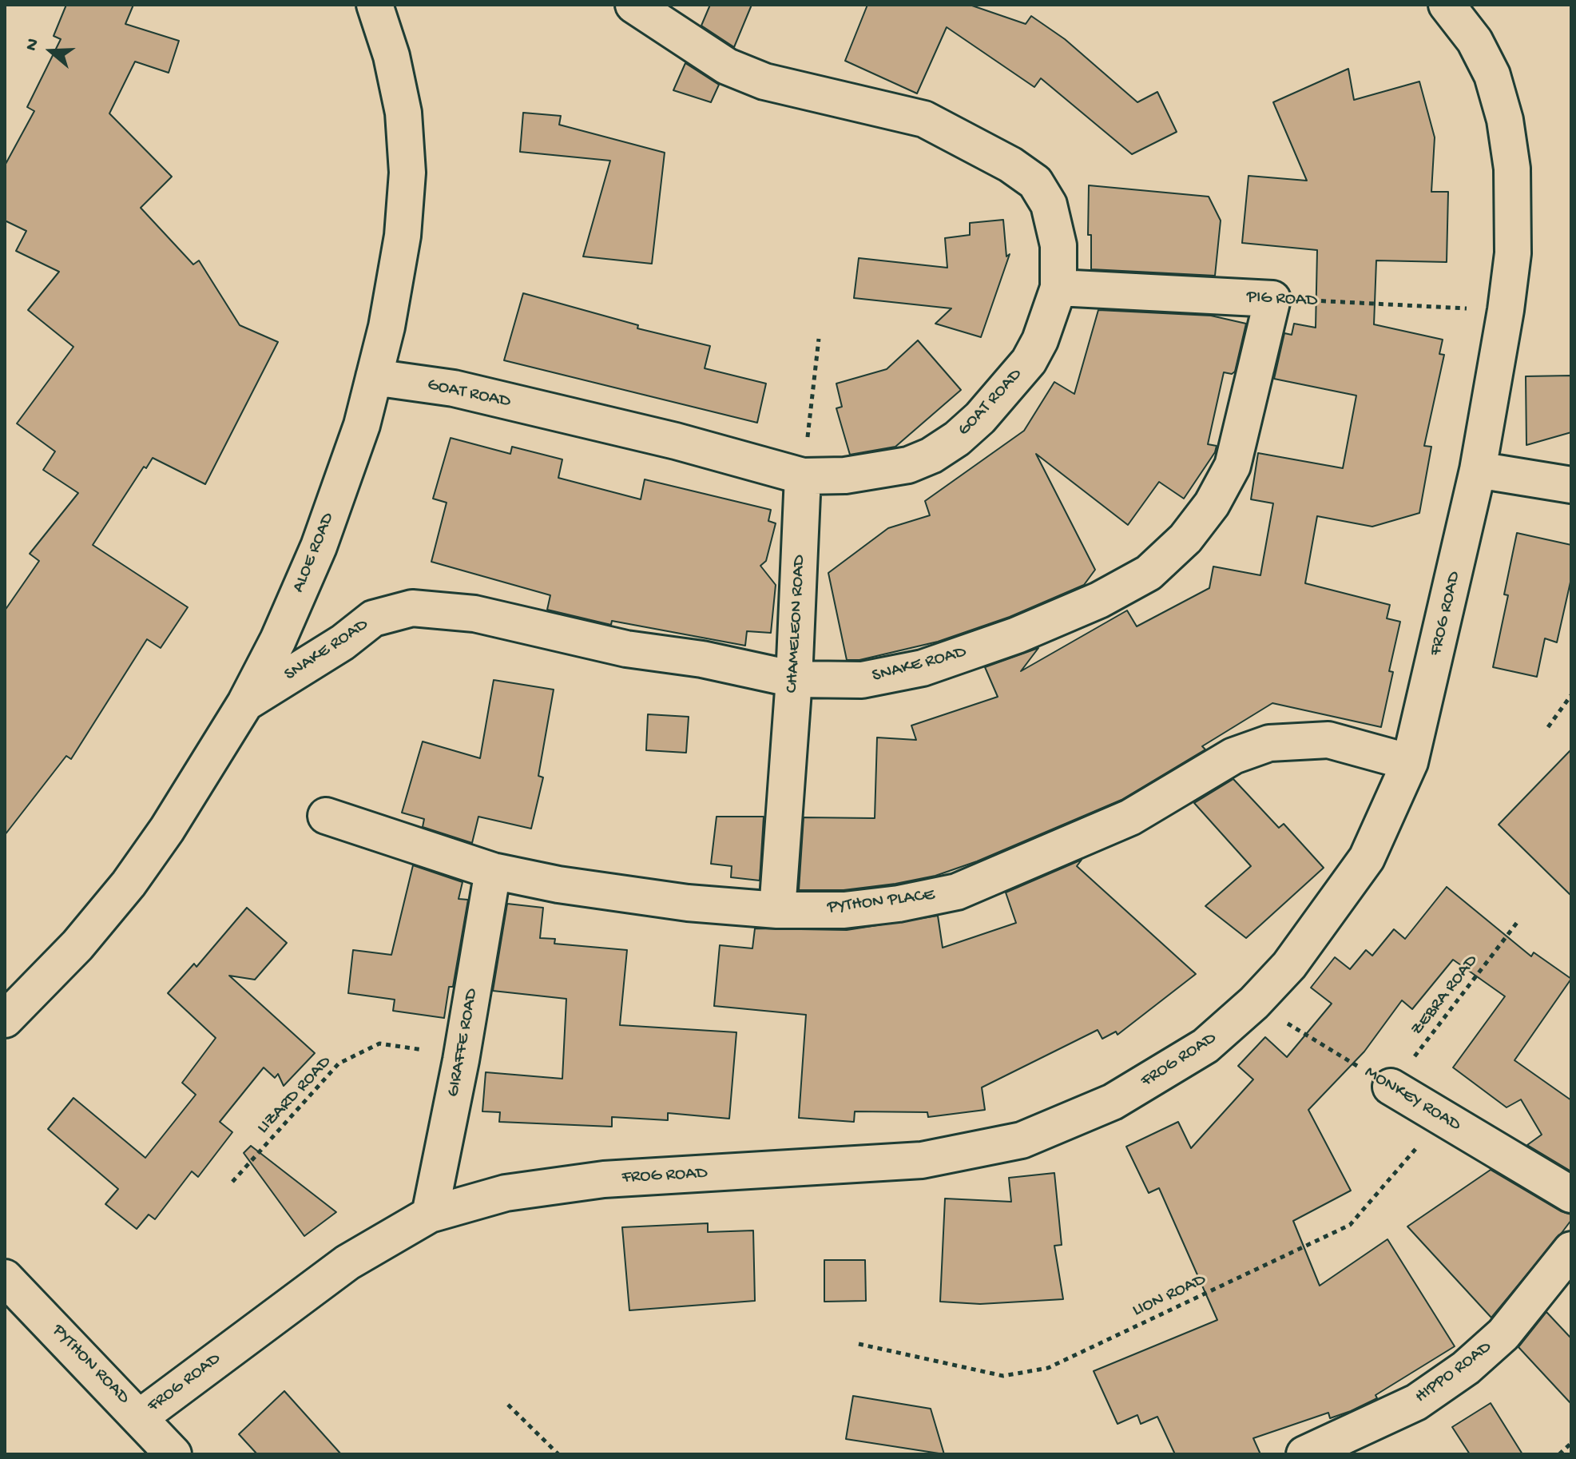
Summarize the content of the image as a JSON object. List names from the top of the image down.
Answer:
{
  "streets": {
    "street": [
      "PIG ROAD",
      "GOAT ROAD",
      "ALOE ROAD",
      "FROG ROAD",
      "CHAMELEON ROAD",
      "SNAKE ROAD",
      "PYTHON PLACE",
      "GIRAFFE ROAD",
      "MONKEY ROAD",
      "PYTHON ROAD",
      "HIPPO ROAD"
    ],
    "path": ["ZEBRA ROAD", "LIZARD ROAD", "LION ROAD"]
  },
  "crossings": [
    ["PIG ROAD", "GOAT ROAD"],
    ["PIG ROAD", "FROG ROAD"],
    ["PIG ROAD", "SNAKE ROAD"],
    ["GOAT ROAD", "ALOE ROAD"],
    ["GOAT ROAD", "CHAMELEON ROAD"],
    ["ALOE ROAD", "SNAKE ROAD"],
    ["FROG ROAD", "PYTHON PLACE"],
    ["FROG ROAD", "GIRAFFE ROAD"],
    ["FROG ROAD", "MONKEY ROAD"],
    ["FROG ROAD", "PYTHON ROAD"],
    ["CHAMELEON ROAD", "SNAKE ROAD"],
    ["CHAMELEON ROAD", "PYTHON PLACE"],
    ["PYTHON PLACE", "GIRAFFE ROAD"],
    ["ZEBRA ROAD", "MONKEY ROAD"],
    ["GIRAFFE ROAD", "LIZARD ROAD"],
    ["MONKEY ROAD", "LION ROAD"]
  ],
  "north": "left"
}
